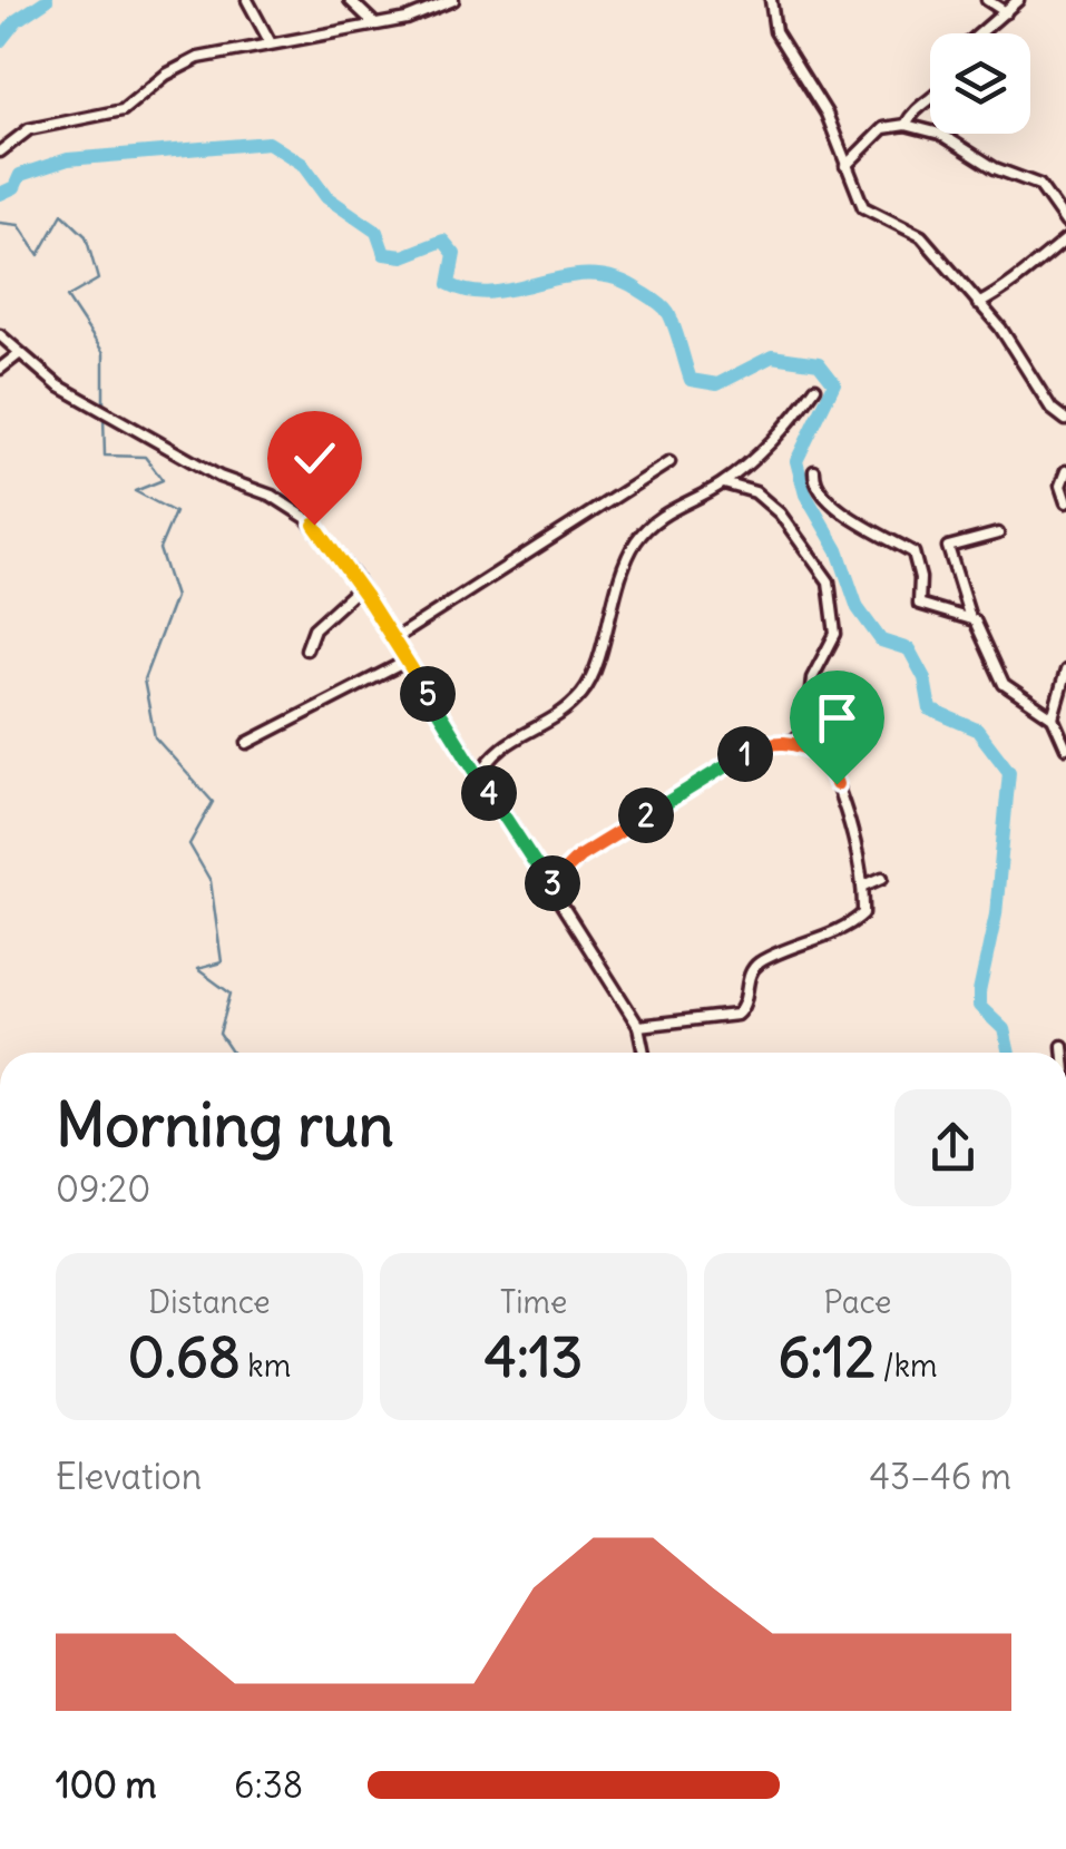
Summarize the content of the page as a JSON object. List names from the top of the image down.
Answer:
{
  "page": {
    "pins": [
      "5",
      "1",
      "4",
      "2",
      "3"
    ],
    "heading": ["Morning run", "09:20"],
    "stats": [
      ["Distance", "0.68 km"],
      ["Time", "4:13"],
      ["Pace", "6:12 /km"]
    ],
    "chart": ["Elevation", "43–46 m"],
    "list": [
      {
        "name": "100 m",
        "note": "6:38"
      }
    ]
  }
}
